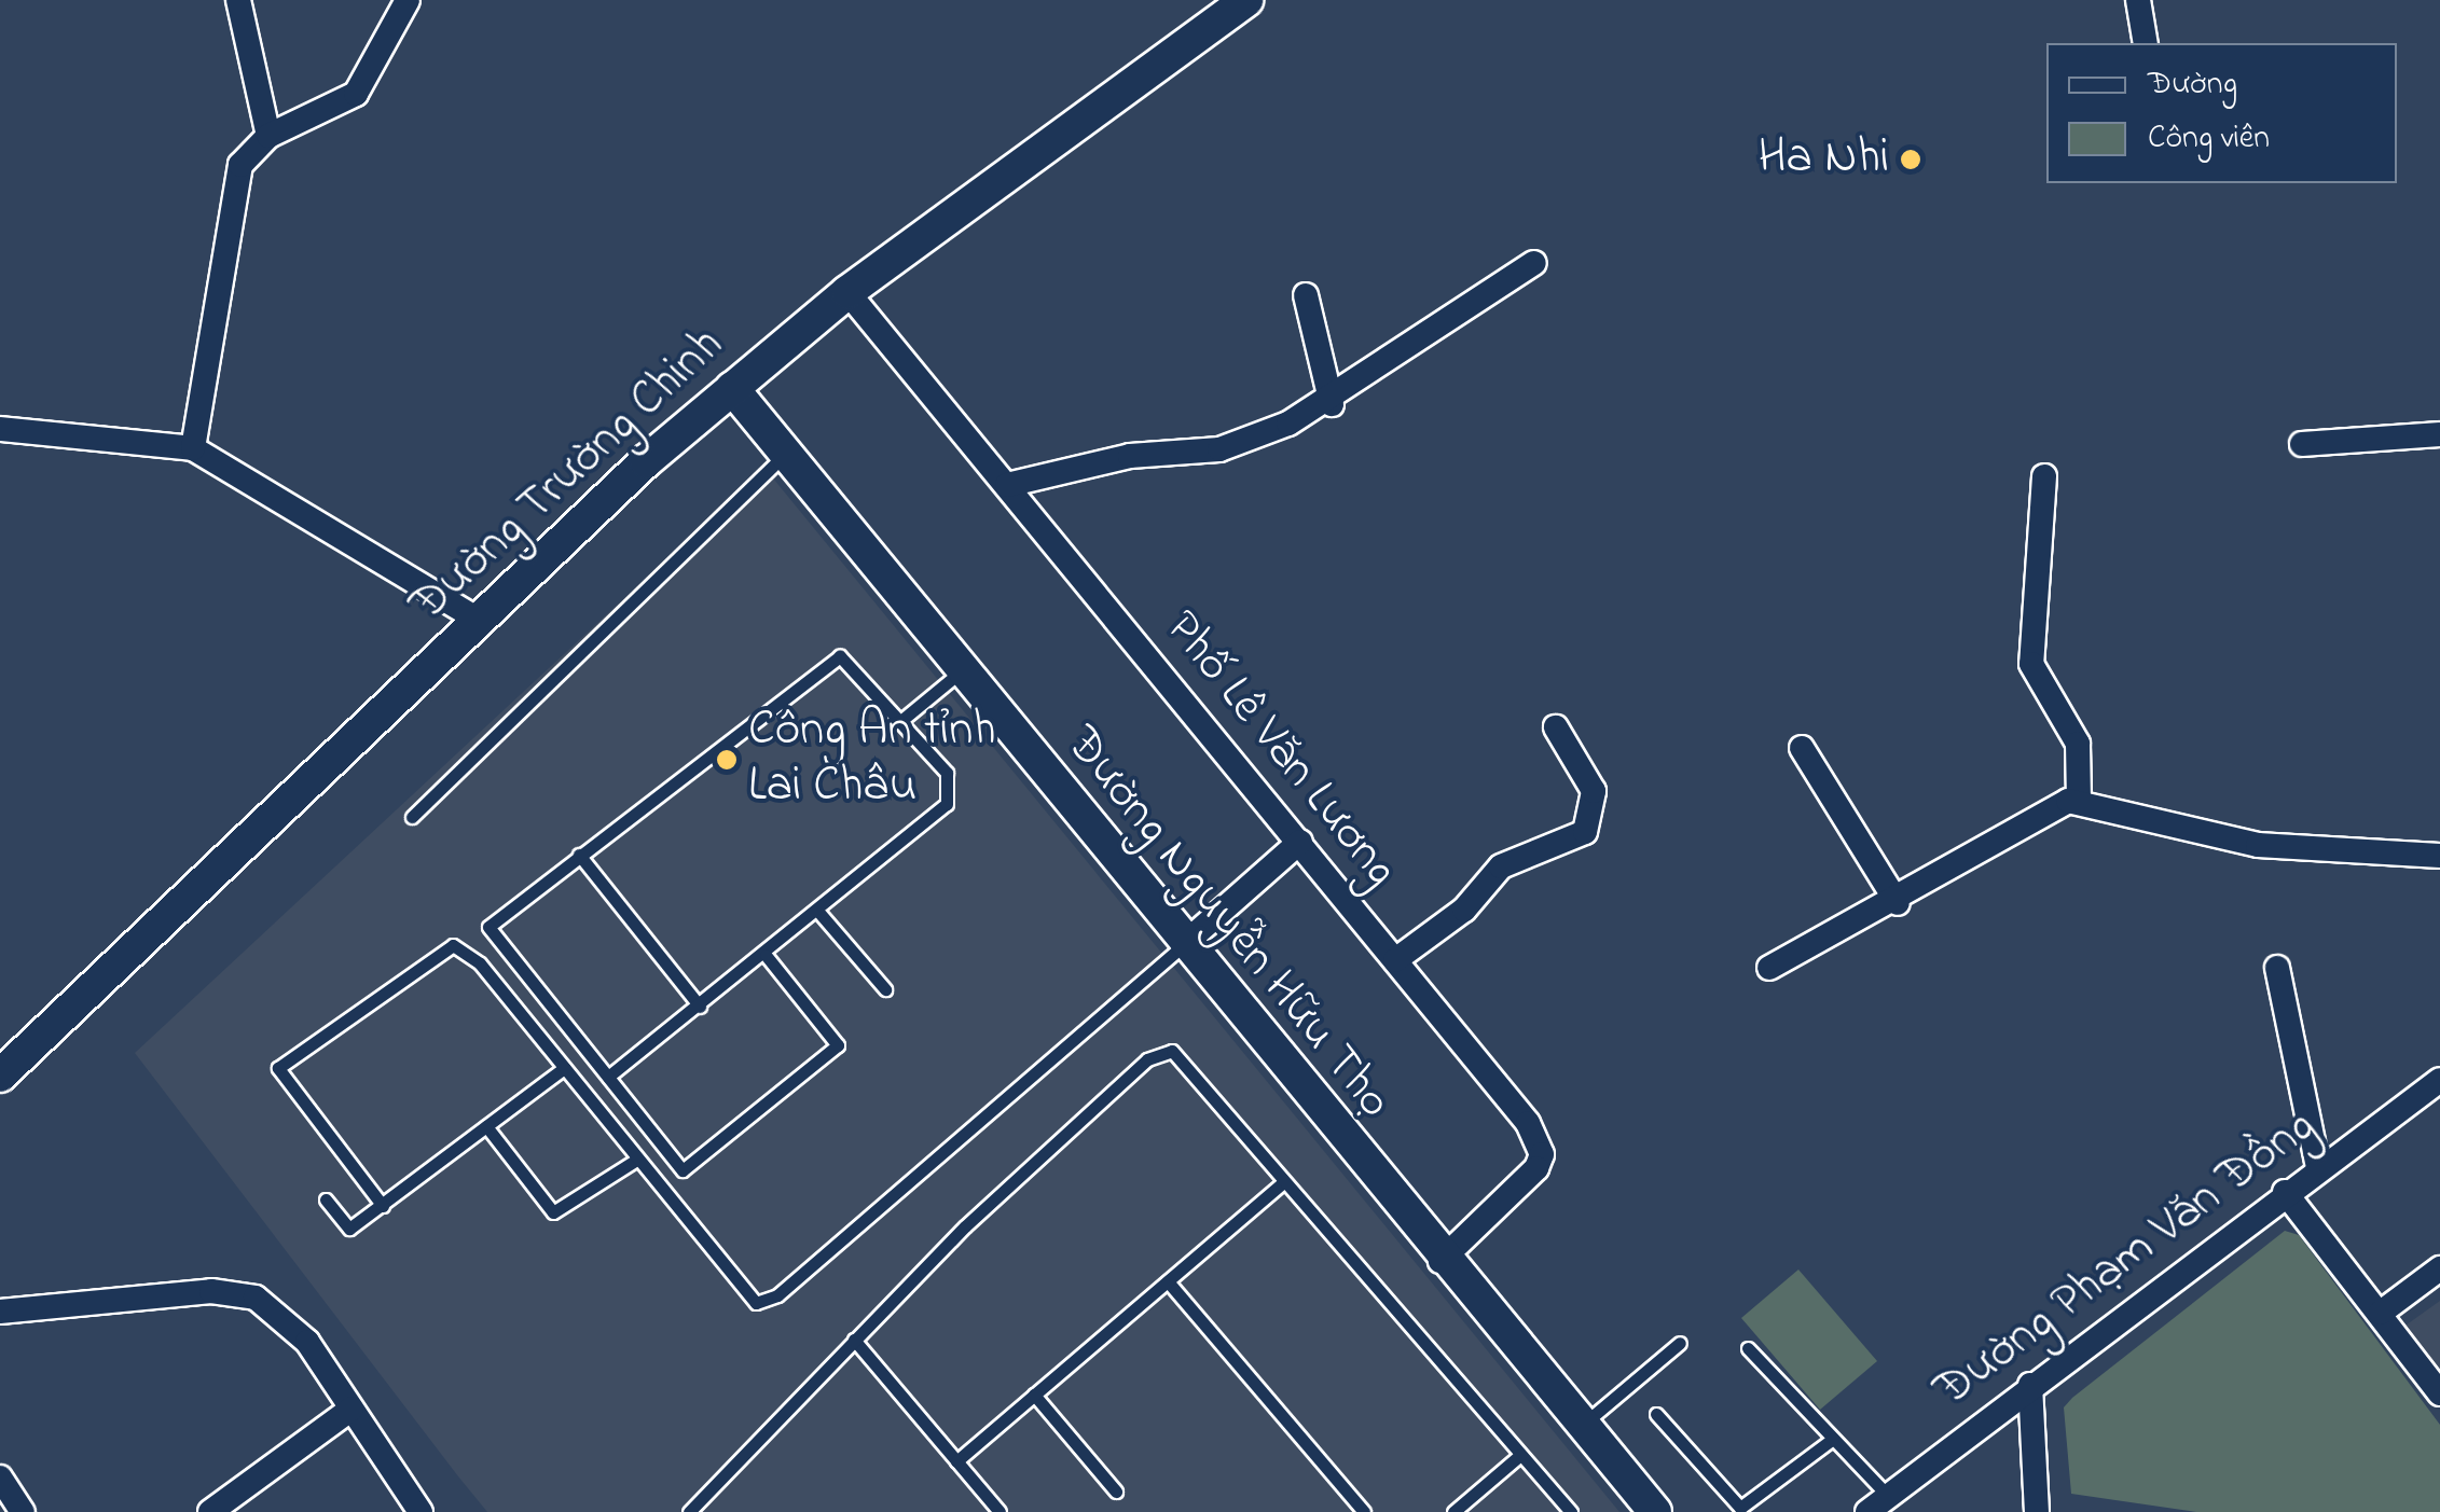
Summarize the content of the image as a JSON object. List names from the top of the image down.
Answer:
{
  "streets": {
    "main road": ["Đường Trường Chinh", "Đường Nguyễn Hữu Thọ"],
    "street": ["Phố Lê Văn Lương", "Đường Phạm Văn Đồng"]
  },
  "crossings": [
    ["Đường Trường Chinh", "Phố Lê Văn Lương"],
    ["Đường Trường Chinh", "Đường Nguyễn Hữu Thọ"],
    ["Phố Lê Văn Lương", "Đường Nguyễn Hữu Thọ"]
  ],
  "places": ["Ha Nhi", "Công An tỉnh Lai Châu"],
  "legend": ["Đường", "Công viên"]
}
